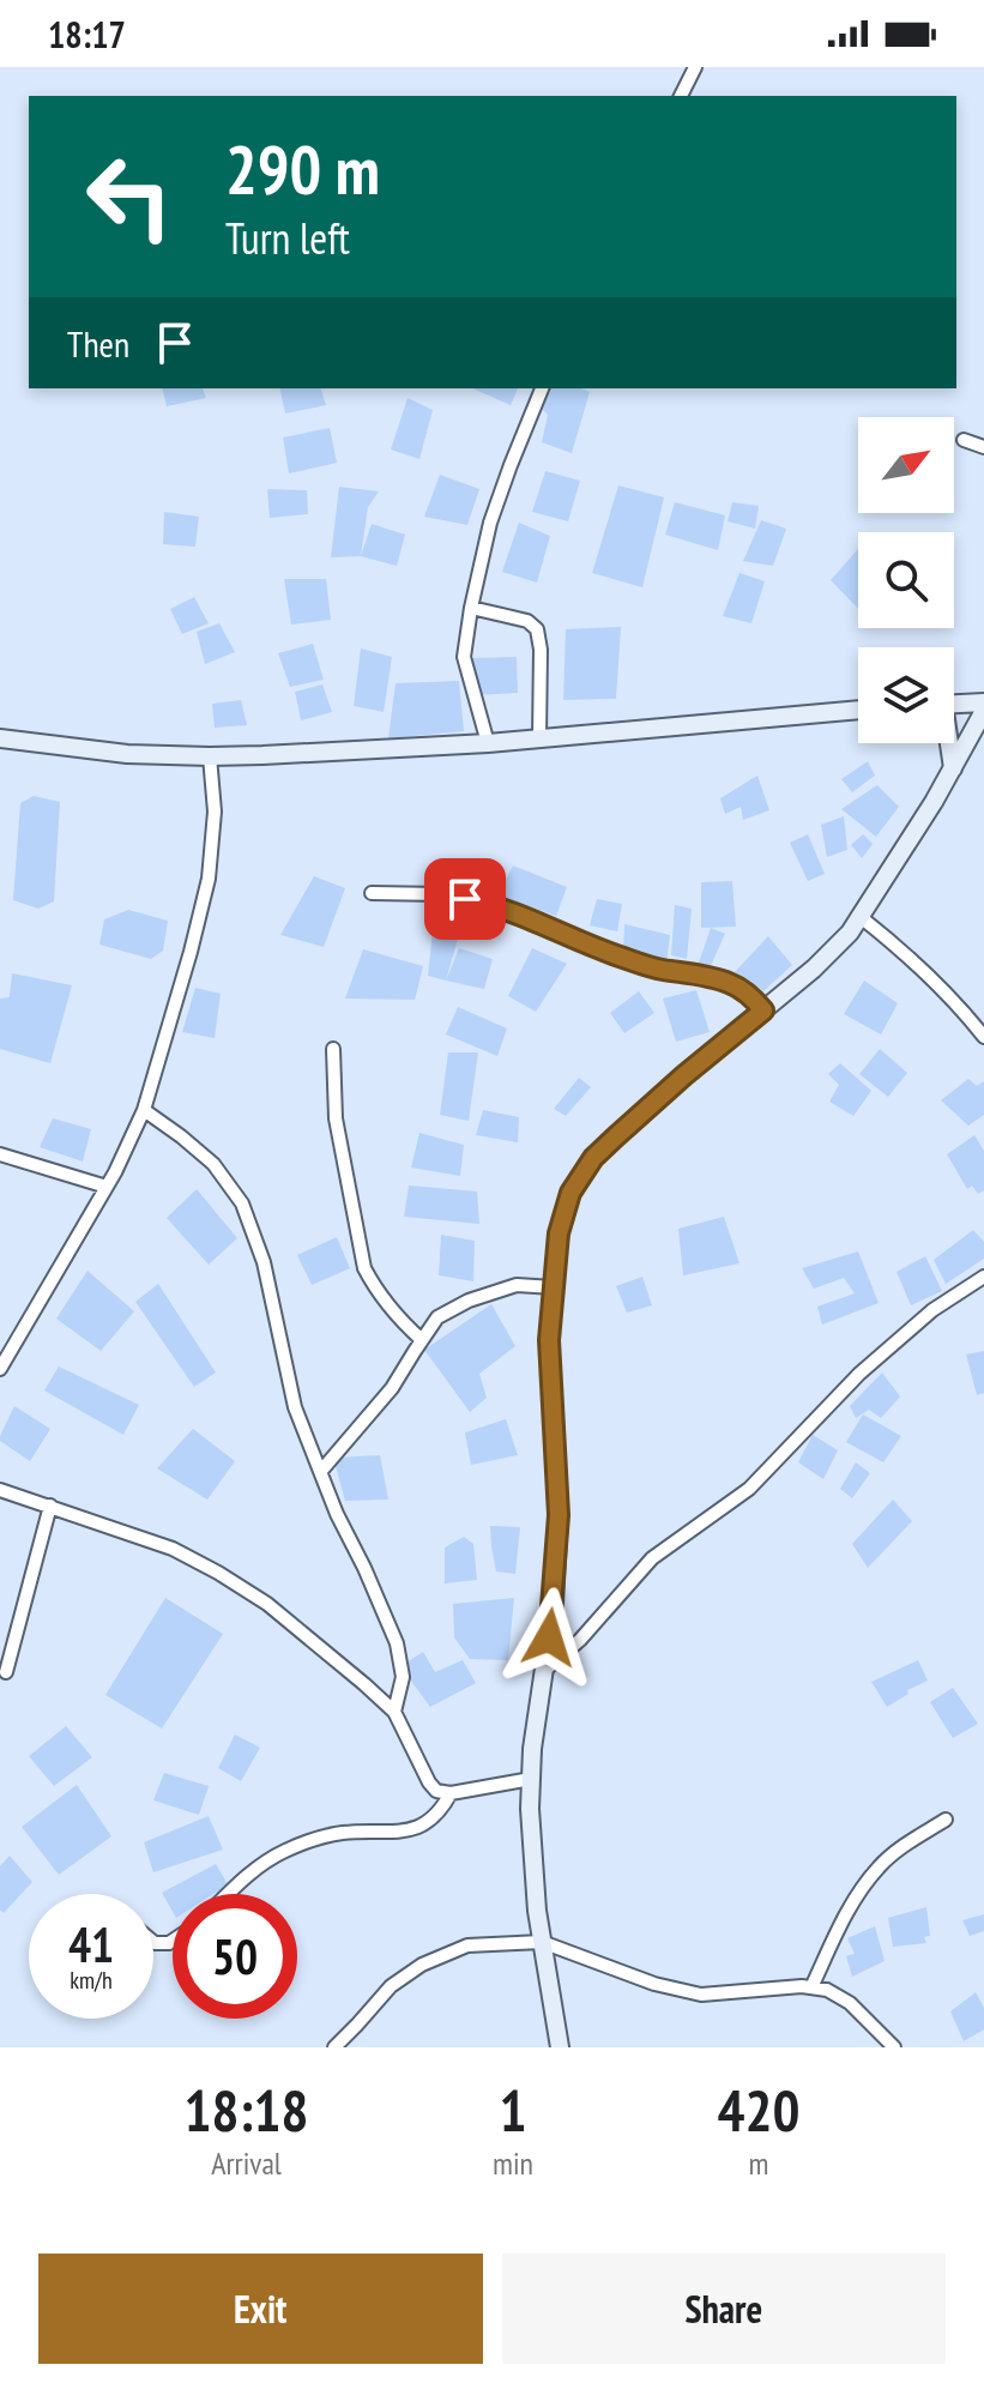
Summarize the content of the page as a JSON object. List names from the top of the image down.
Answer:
{
  "north": "top right",
  "page": {
    "status": "18:17",
    "turn": ["290 m", "Turn left"],
    "then": "Then",
    "speed": "41 km/h",
    "limit": "50",
    "eta": [
      "18:18",
      "Arrival",
      "1",
      "min",
      "420",
      "m"
    ],
    "buttons": ["Exit", "Share"]
  }
}
